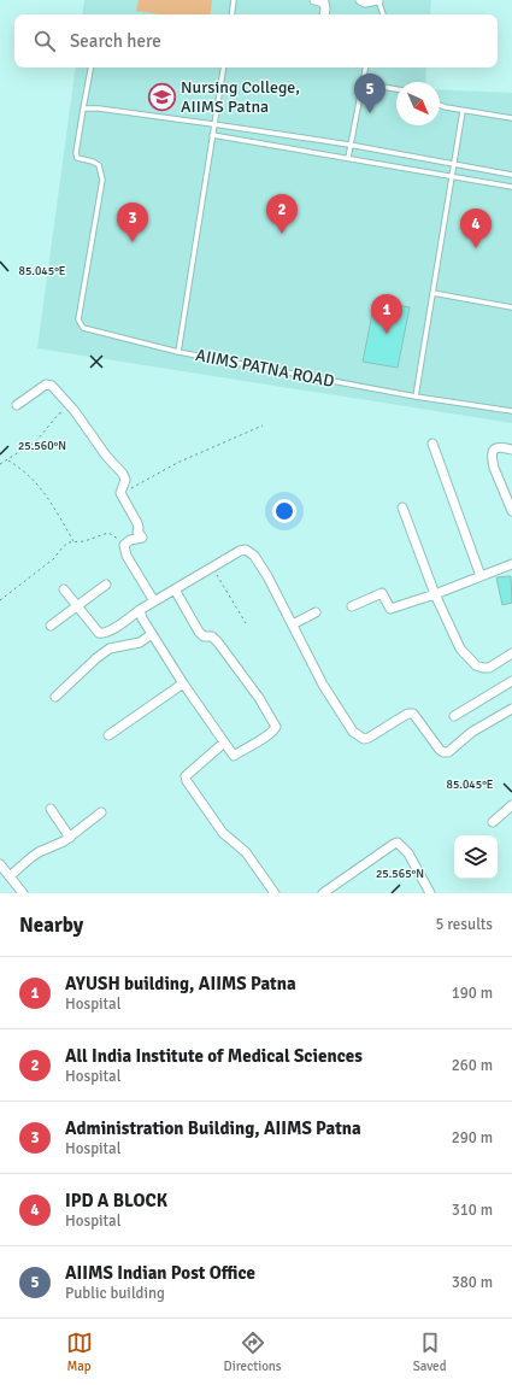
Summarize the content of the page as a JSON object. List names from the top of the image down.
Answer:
{
  "streets": {
    "lane": ["AIIMS PATNA ROAD"]
  },
  "places": {
    "school or university": ["Nursing College, AIIMS Patna"]
  },
  "north": "bottom right",
  "page": {
    "search": "Search here",
    "pins": [
      "5",
      "2",
      "3",
      "4",
      "1"
    ],
    "heading": ["Nearby", "5 results"],
    "list": [
      {
        "mark": "1",
        "name": "AYUSH building, AIIMS Patna",
        "note": "Hospital",
        "value": "190 m"
      },
      {
        "mark": "2",
        "name": "All India Institute of Medical Sciences",
        "note": "Hospital",
        "value": "260 m"
      },
      {
        "mark": "3",
        "name": "Administration Building, AIIMS Patna",
        "note": "Hospital",
        "value": "290 m"
      },
      {
        "mark": "4",
        "name": "IPD A BLOCK",
        "note": "Hospital",
        "value": "310 m"
      },
      {
        "mark": "5",
        "name": "AIIMS Indian Post Office",
        "note": "Public building",
        "value": "380 m"
      }
    ],
    "nav": ["Map", "Directions", "Saved"]
  },
  "coordinates": ["85.045°E", "25.560°N", "25.565°N"]
}
